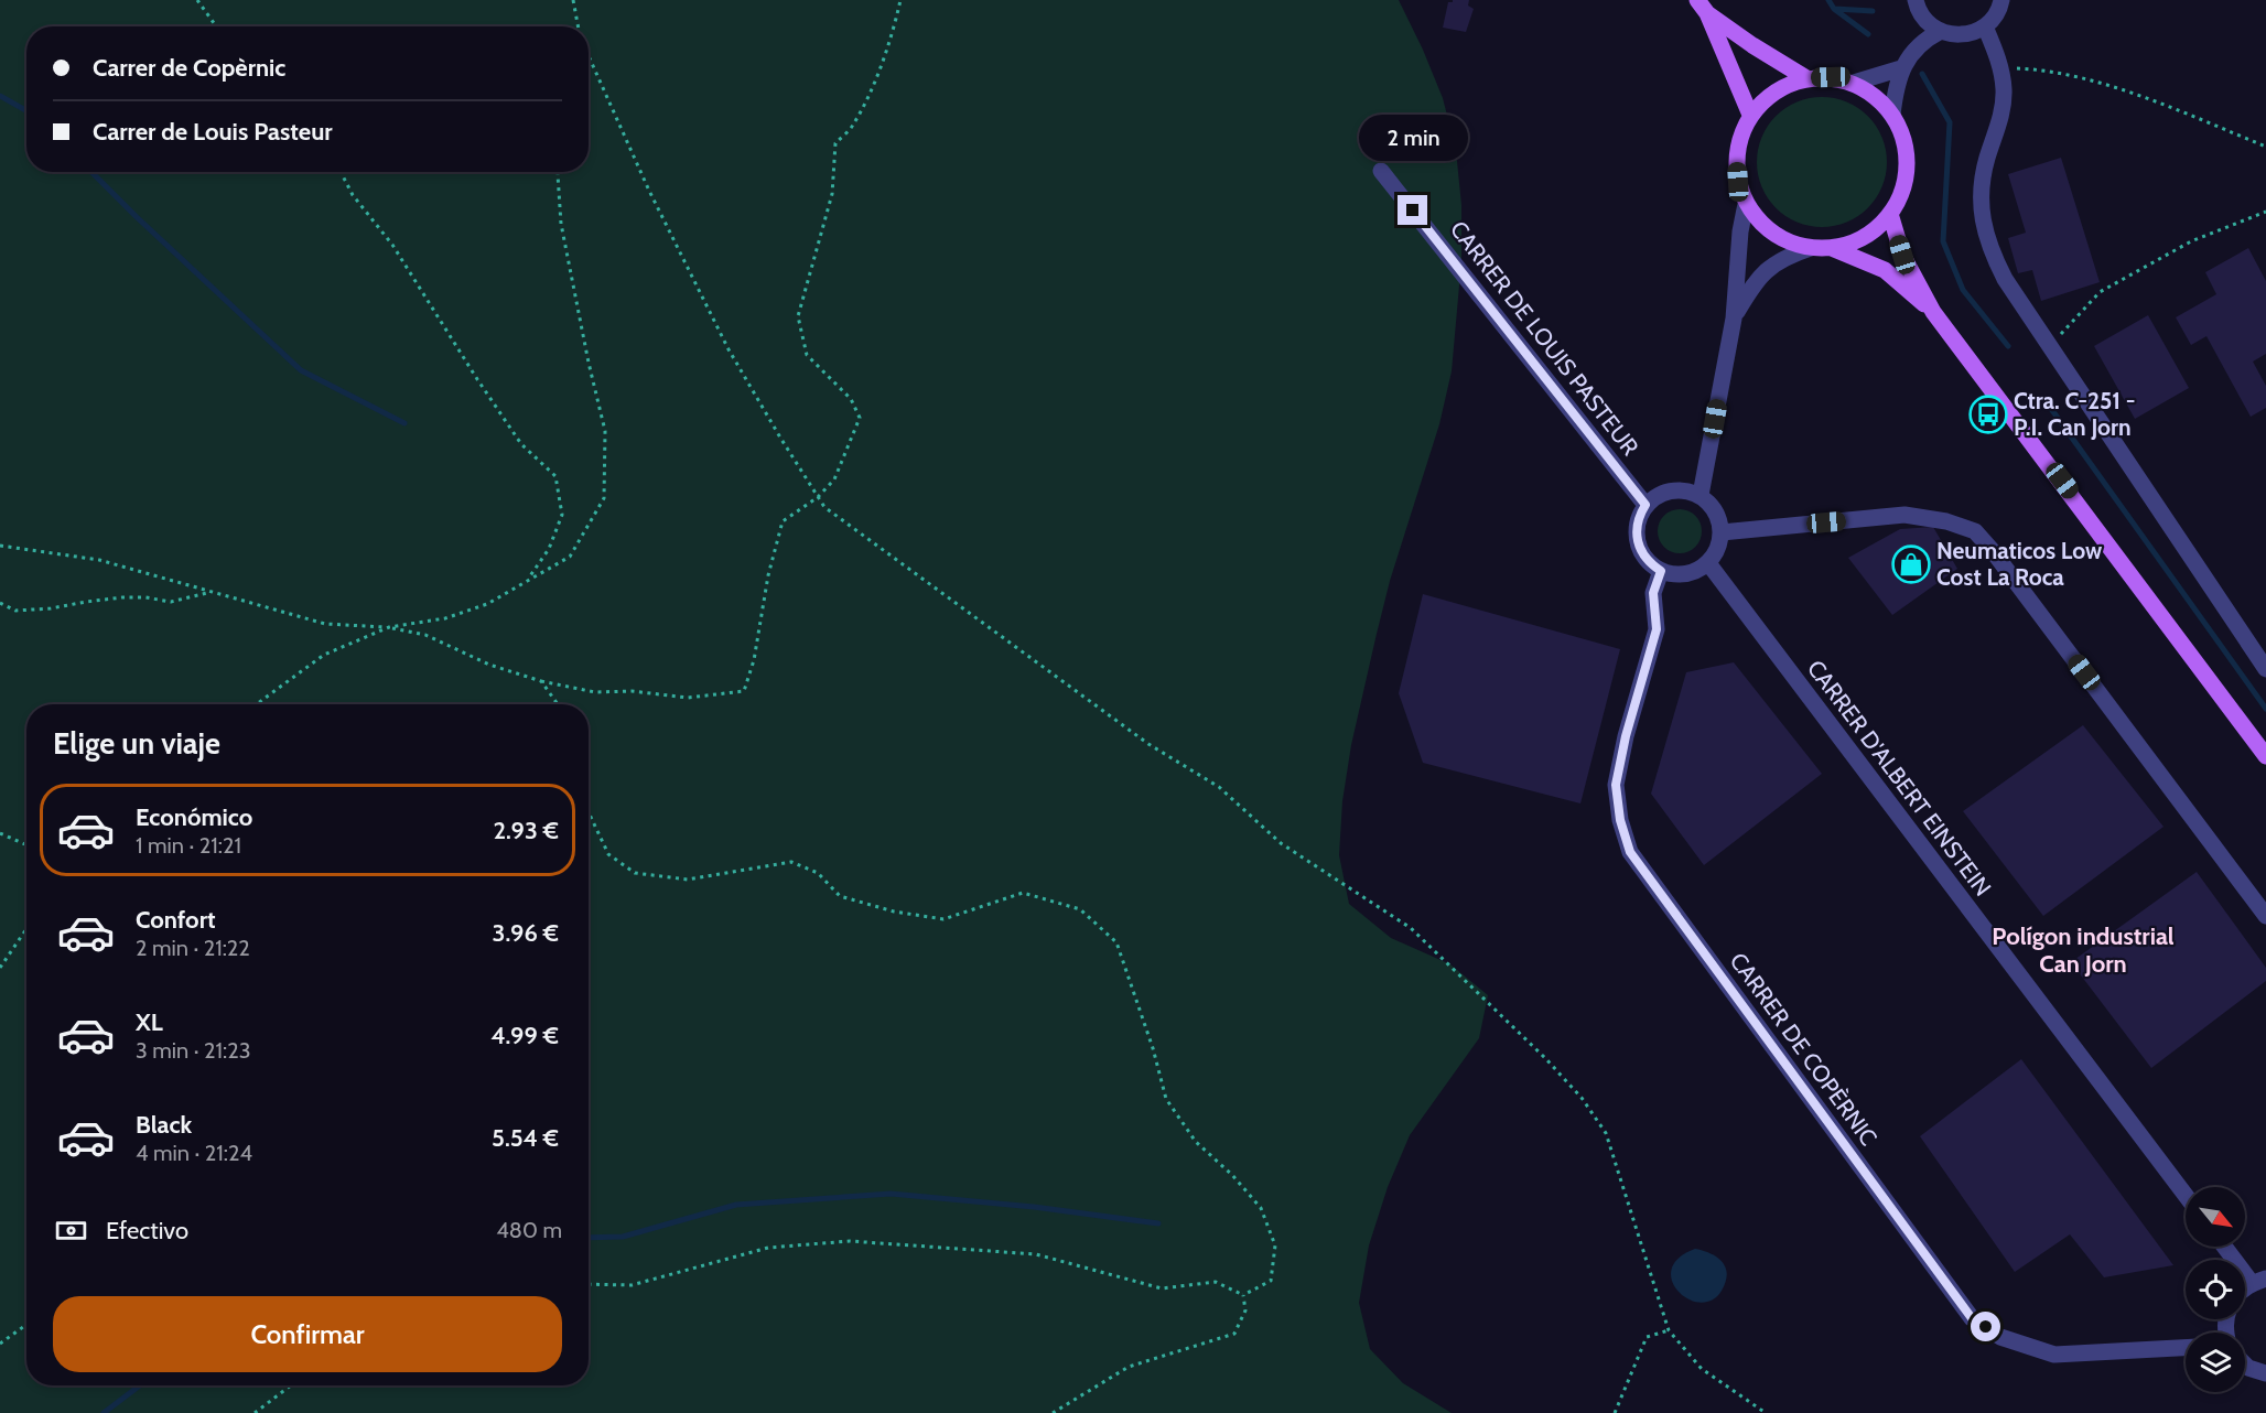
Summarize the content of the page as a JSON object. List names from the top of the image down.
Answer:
{
  "streets": {
    "street": ["CARRER DE LOUIS PASTEUR", "CARRER D'ALBERT EINSTEIN", "CARRER DE COPÈRNIC"]
  },
  "crossings": [
    ["CARRER DE LOUIS PASTEUR", "CARRER D'ALBERT EINSTEIN"],
    ["CARRER DE LOUIS PASTEUR", "CARRER DE COPÈRNIC"],
    ["CARRER D'ALBERT EINSTEIN", "CARRER DE COPÈRNIC"]
  ],
  "districts": ["Polígon industrial Can Jorn"],
  "places": {
    "bus stop": ["Ctra. C-251 - P.I. Can Jorn"],
    "shop": ["Neumaticos Low Cost La Roca"]
  },
  "north": "bottom right",
  "page": {
    "banner": ["Carrer de Copèrnic", "Carrer de Louis Pasteur"],
    "bubble": "2 min",
    "heading": "Elige un viaje",
    "list": [
      {
        "name": "Económico",
        "note": "1 min · 21:21",
        "value": "2.93 €"
      },
      {
        "name": "Confort",
        "note": "2 min · 21:22",
        "value": "3.96 €"
      },
      {
        "name": "XL",
        "note": "3 min · 21:23",
        "value": "4.99 €"
      },
      {
        "name": "Black",
        "note": "4 min · 21:24",
        "value": "5.54 €"
      }
    ],
    "pay": ["Efectivo", "480 m"],
    "buttons": "Confirmar"
  }
}
